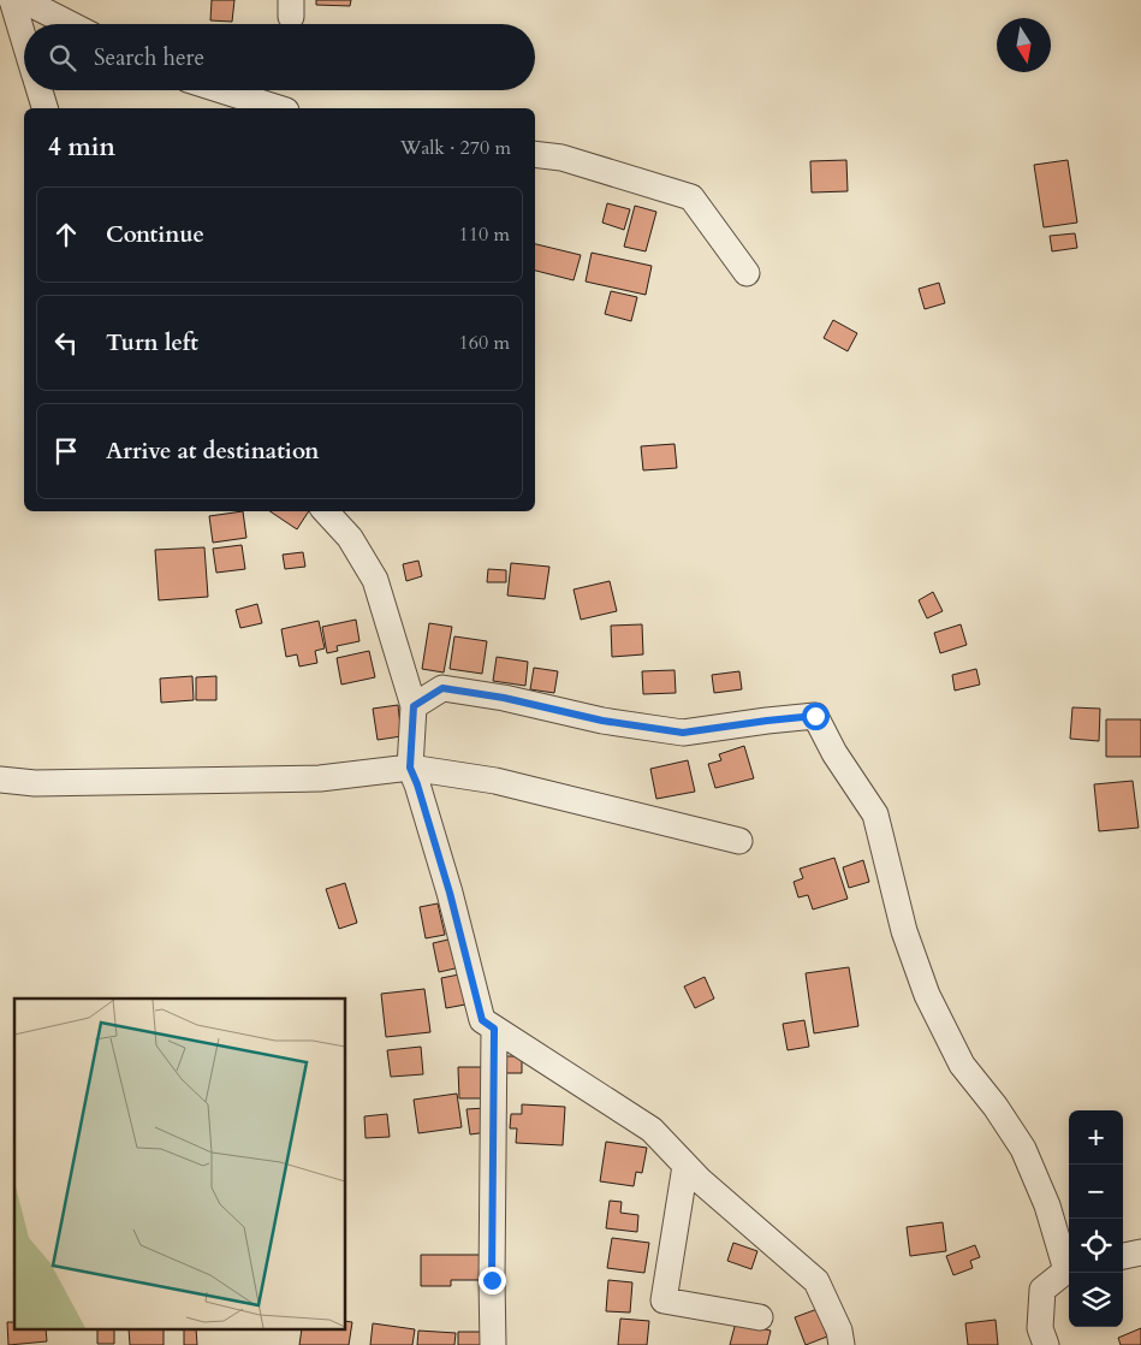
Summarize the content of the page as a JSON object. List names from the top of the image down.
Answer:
{
  "north": "bottom",
  "page": {
    "search": "Search here",
    "heading": ["4 min", "Walk · 270 m"],
    "list": [
      ["Continue", "110 m"],
      ["Turn left", "160 m"],
      "Arrive at destination"
    ],
    "map_buttons": ["+", "−"]
  }
}
